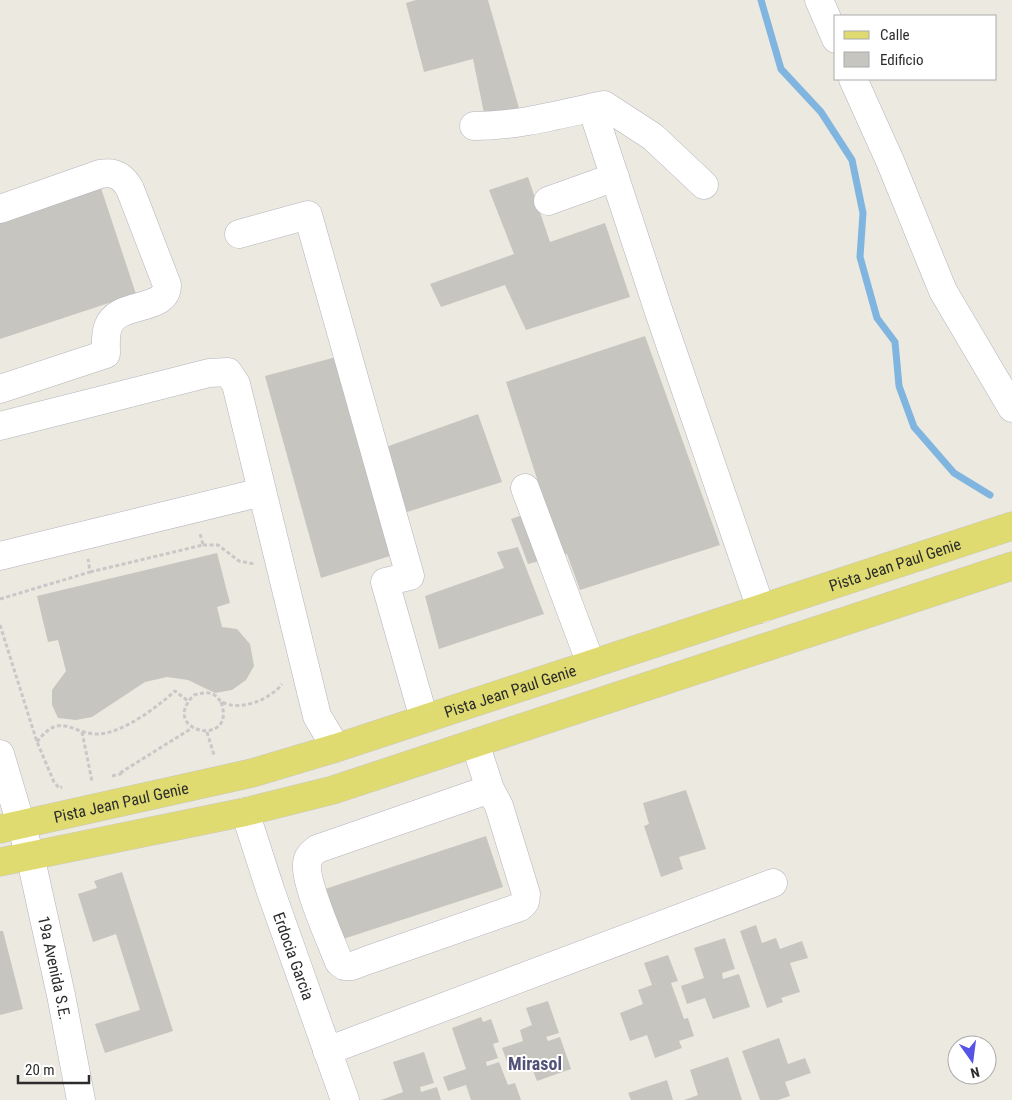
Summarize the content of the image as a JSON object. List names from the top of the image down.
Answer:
{
  "streets": {
    "main road": ["Pista Jean Paul Genie"],
    "street": ["Erdocia Garcia", "19a Avenida S.E."]
  },
  "crossings": [
    ["Pista Jean Paul Genie", "Erdocia Garcia"],
    ["Pista Jean Paul Genie", "19a Avenida S.E."]
  ],
  "districts": ["Mirasol"],
  "legend": ["Calle", "Edificio"],
  "scale_bar": "20 m",
  "north": "bottom"
}
